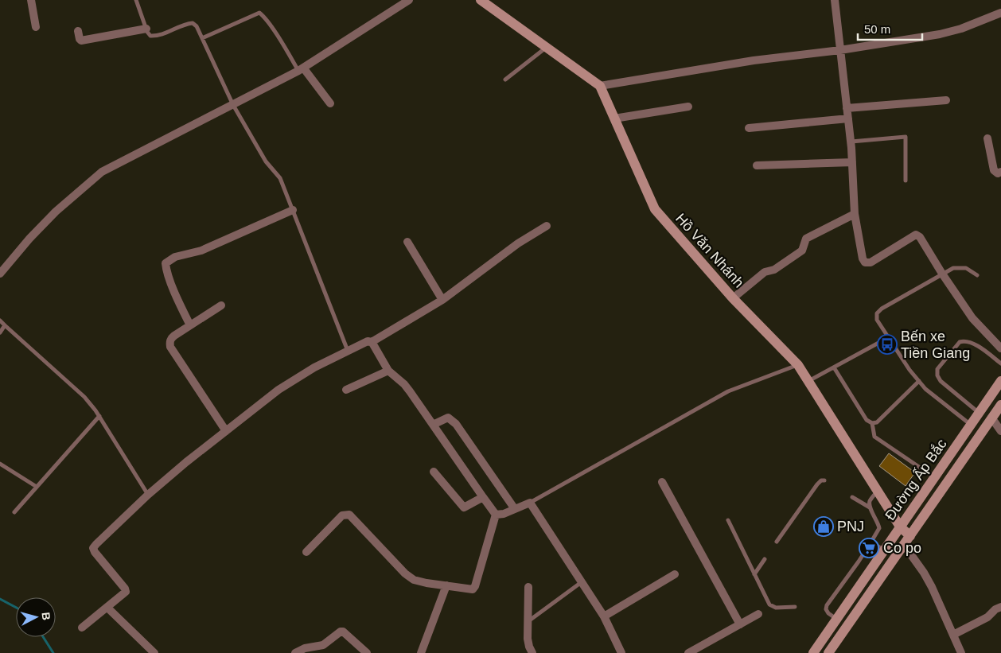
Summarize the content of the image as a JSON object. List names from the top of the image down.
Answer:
{
  "streets": {
    "street": ["Hồ Văn Nhánh", "Đường Ấp Bắc"]
  },
  "crossings": [
    ["Hồ Văn Nhánh", "Đường Ấp Bắc"]
  ],
  "places": {
    "bus stop": ["Bến xe Tiền Giang"],
    "shop": ["PNJ"],
    "supermarket": ["Co po"]
  },
  "scale_bar": "50 m",
  "north": "right"
}
